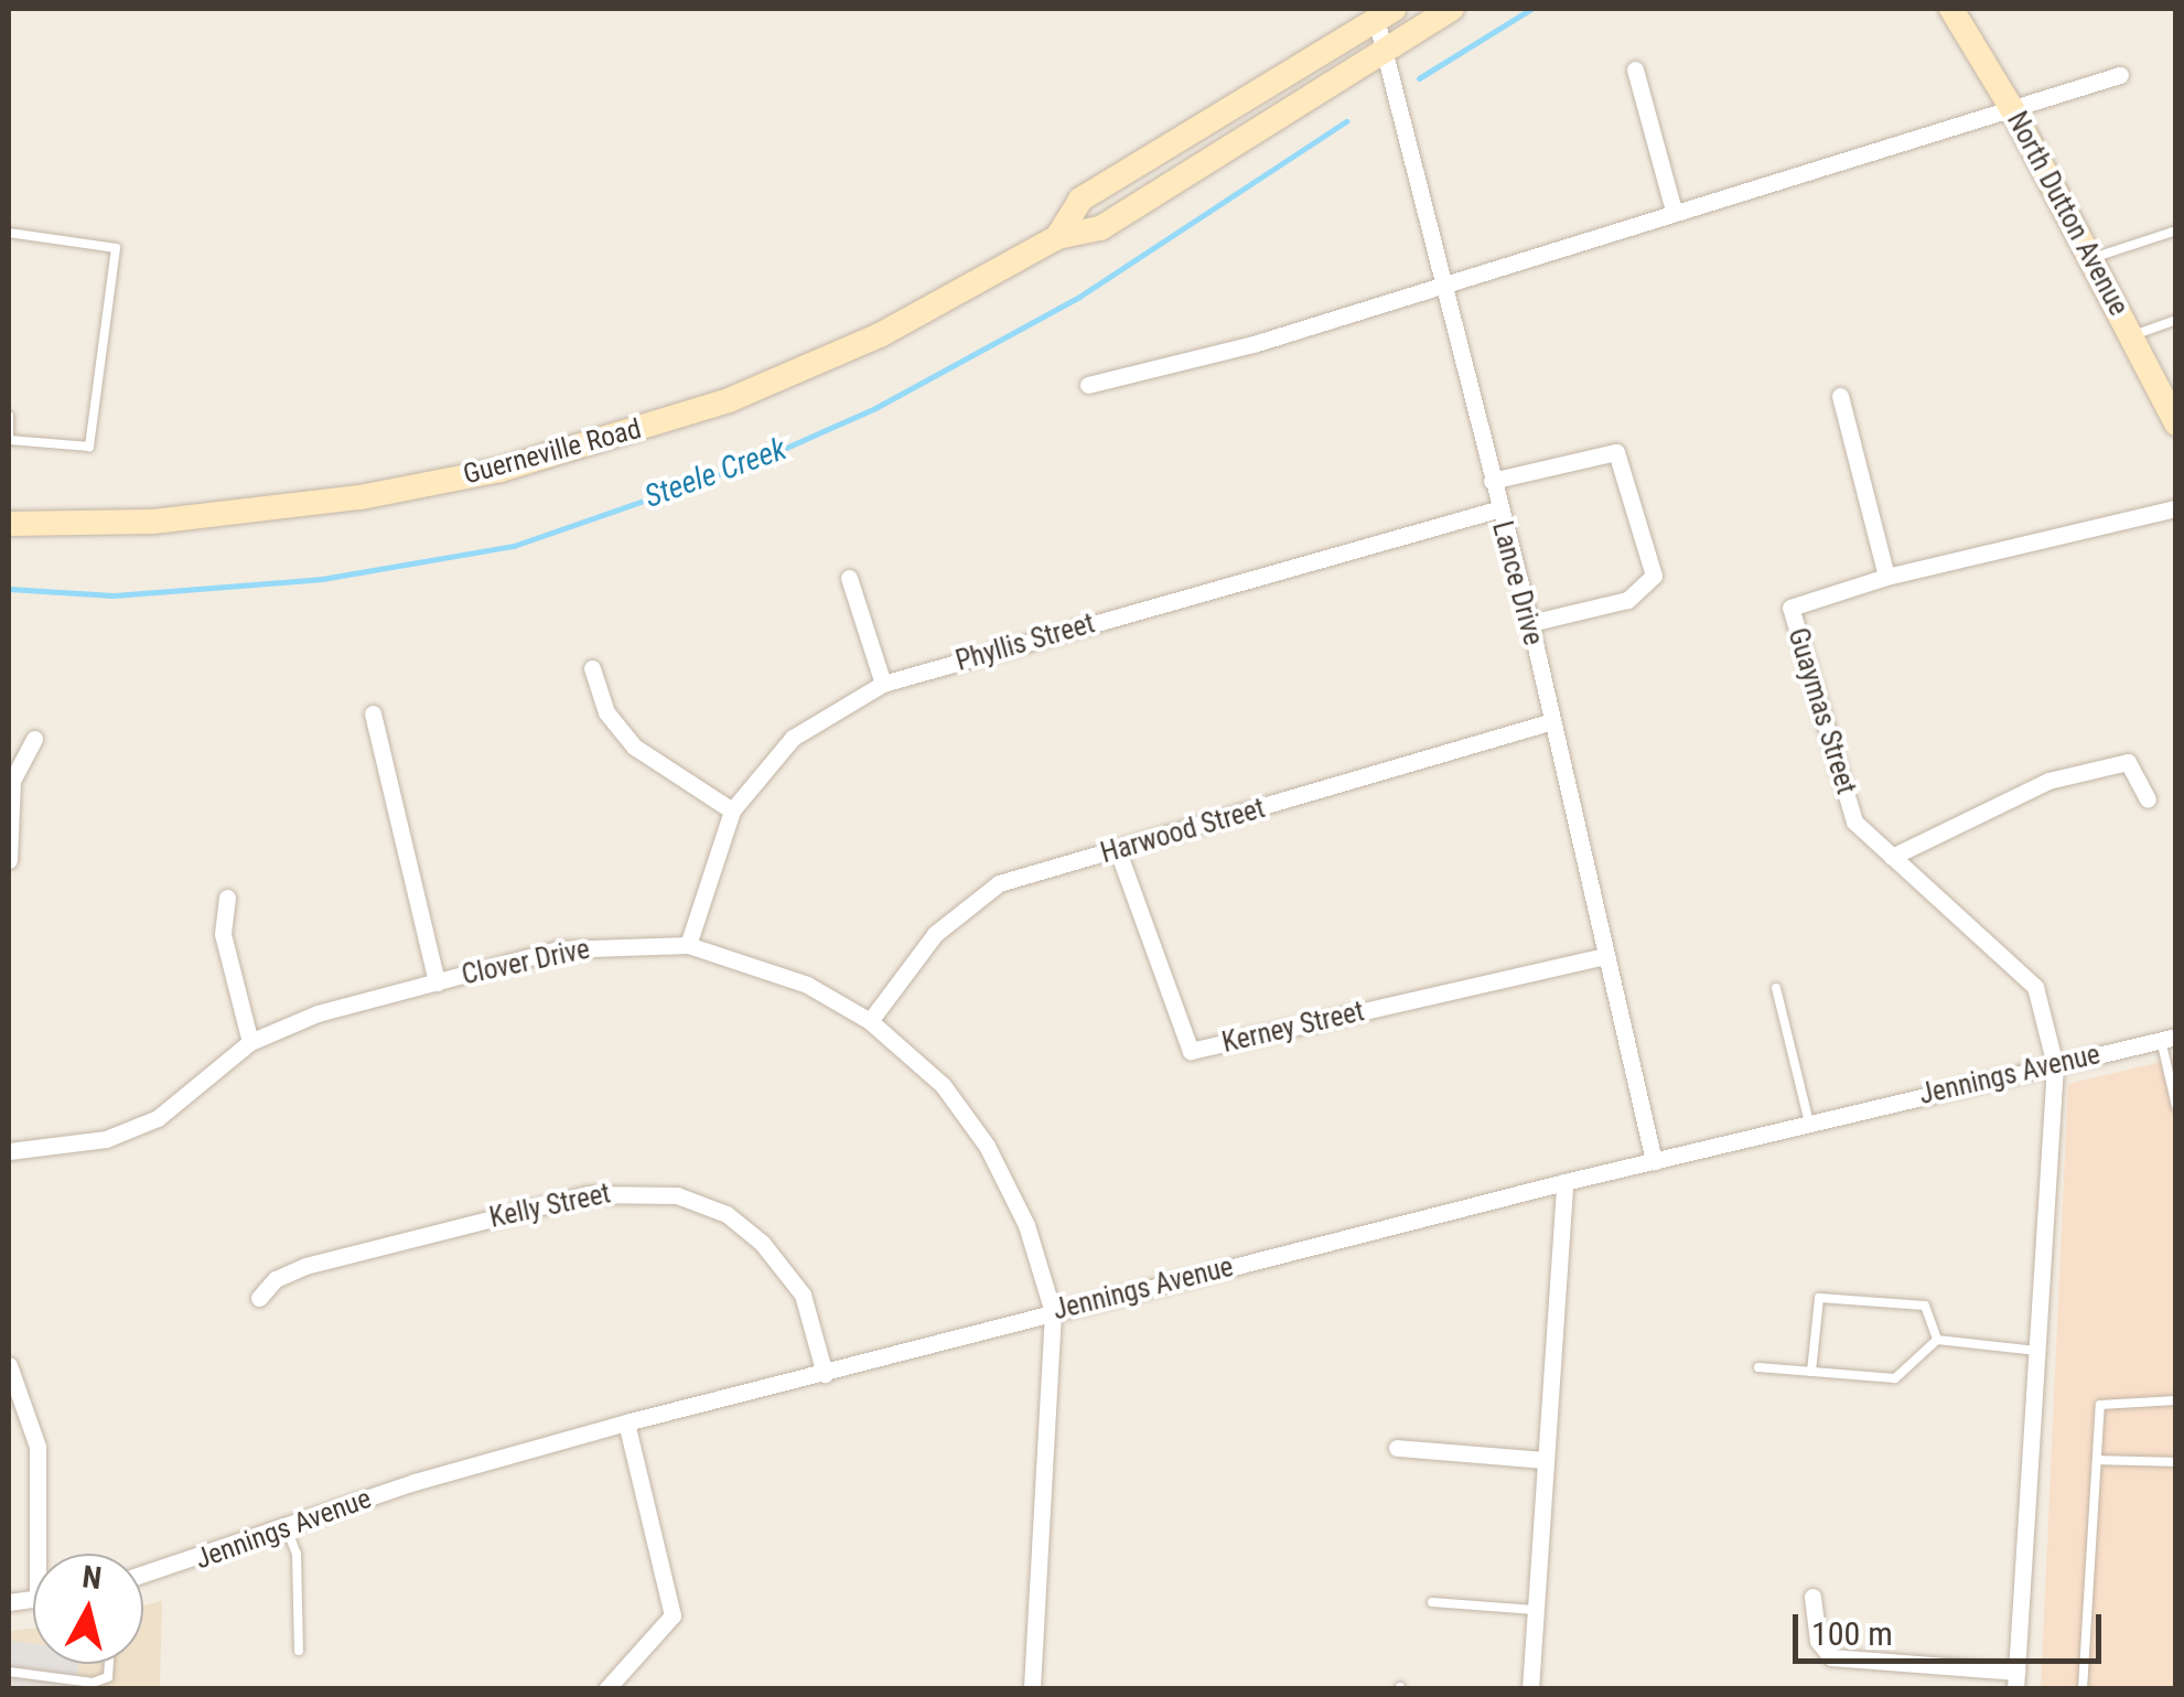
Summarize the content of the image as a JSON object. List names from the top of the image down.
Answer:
{
  "streets": {
    "main road": ["North Dutton Avenue", "Guerneville Road"],
    "street": [
      "Lance Drive",
      "Phyllis Street",
      "Guaymas Street",
      "Harwood Street",
      "Clover Drive",
      "Kerney Street",
      "Jennings Avenue",
      "Kelly Street"
    ]
  },
  "crossings": [
    ["Guerneville Road", "Lance Drive"],
    ["Lance Drive", "Phyllis Street"],
    ["Lance Drive", "Harwood Street"],
    ["Lance Drive", "Kerney Street"],
    ["Lance Drive", "Jennings Avenue"],
    ["Phyllis Street", "Clover Drive"],
    ["Guaymas Street", "Jennings Avenue"],
    ["Harwood Street", "Clover Drive"],
    ["Harwood Street", "Kerney Street"],
    ["Clover Drive", "Jennings Avenue"],
    ["Jennings Avenue", "Kelly Street"]
  ],
  "water": ["Steele Creek"],
  "scale_bar": "100 m",
  "north": "top"
}
